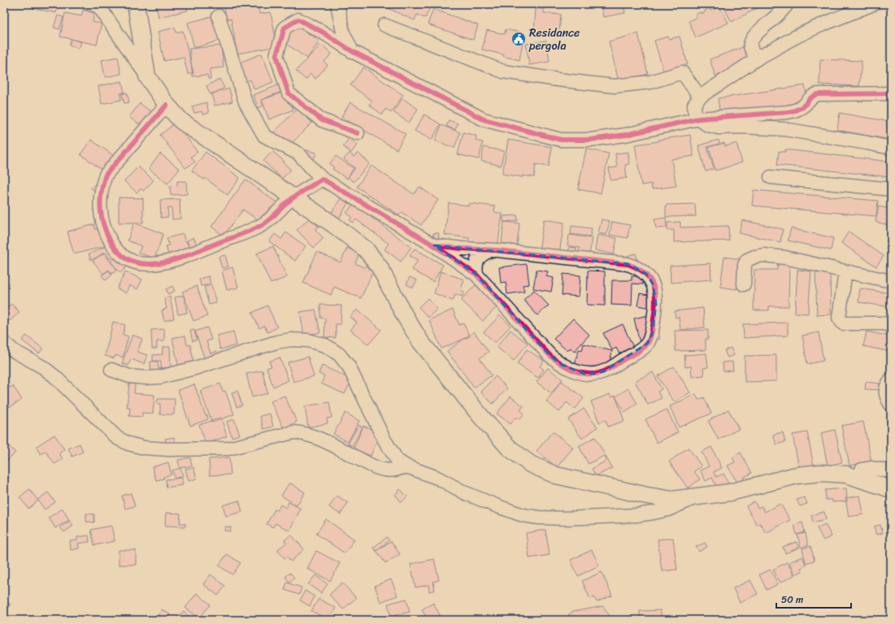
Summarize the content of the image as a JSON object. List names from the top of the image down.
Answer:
{
  "places": {
    "public building": ["Residance pergola"]
  },
  "scale_bar": "50 m"
}
